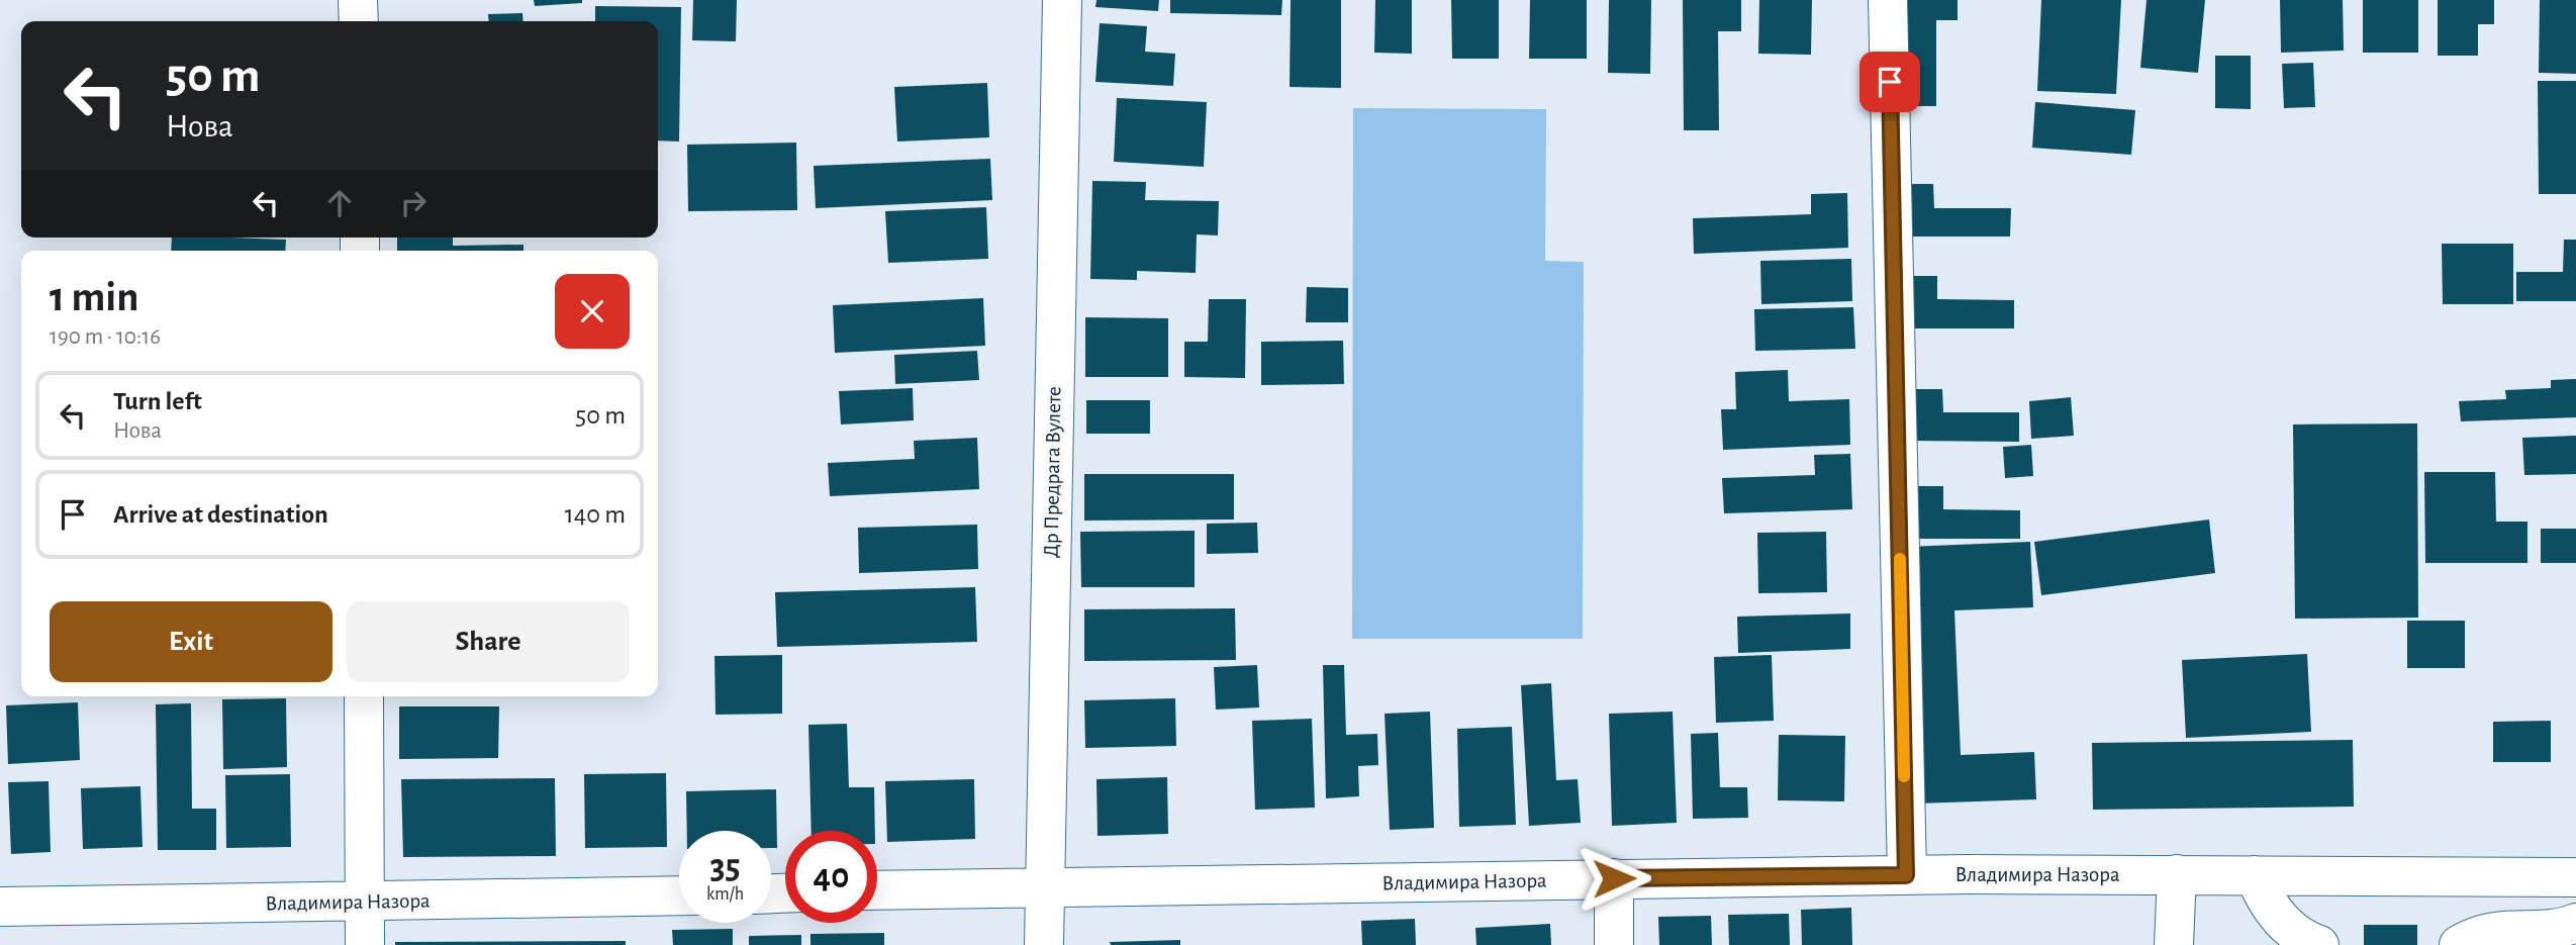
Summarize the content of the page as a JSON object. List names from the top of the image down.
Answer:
{
  "streets": {
    "street": ["Др Предрага Вулете", "Владимира Назора"]
  },
  "crossings": [
    ["Др Предрага Вулете", "Владимира Назора"]
  ],
  "page": {
    "turn": ["50 m", "Нова"],
    "heading": ["1 min", "190 m · 10:16"],
    "list": [
      {
        "name": "Turn left",
        "note": "Нова",
        "value": "50 m"
      },
      {
        "name": "Arrive at destination",
        "value": "140 m"
      }
    ],
    "buttons": ["Exit", "Share"],
    "speed": "35 km/h",
    "limit": "40"
  }
}
